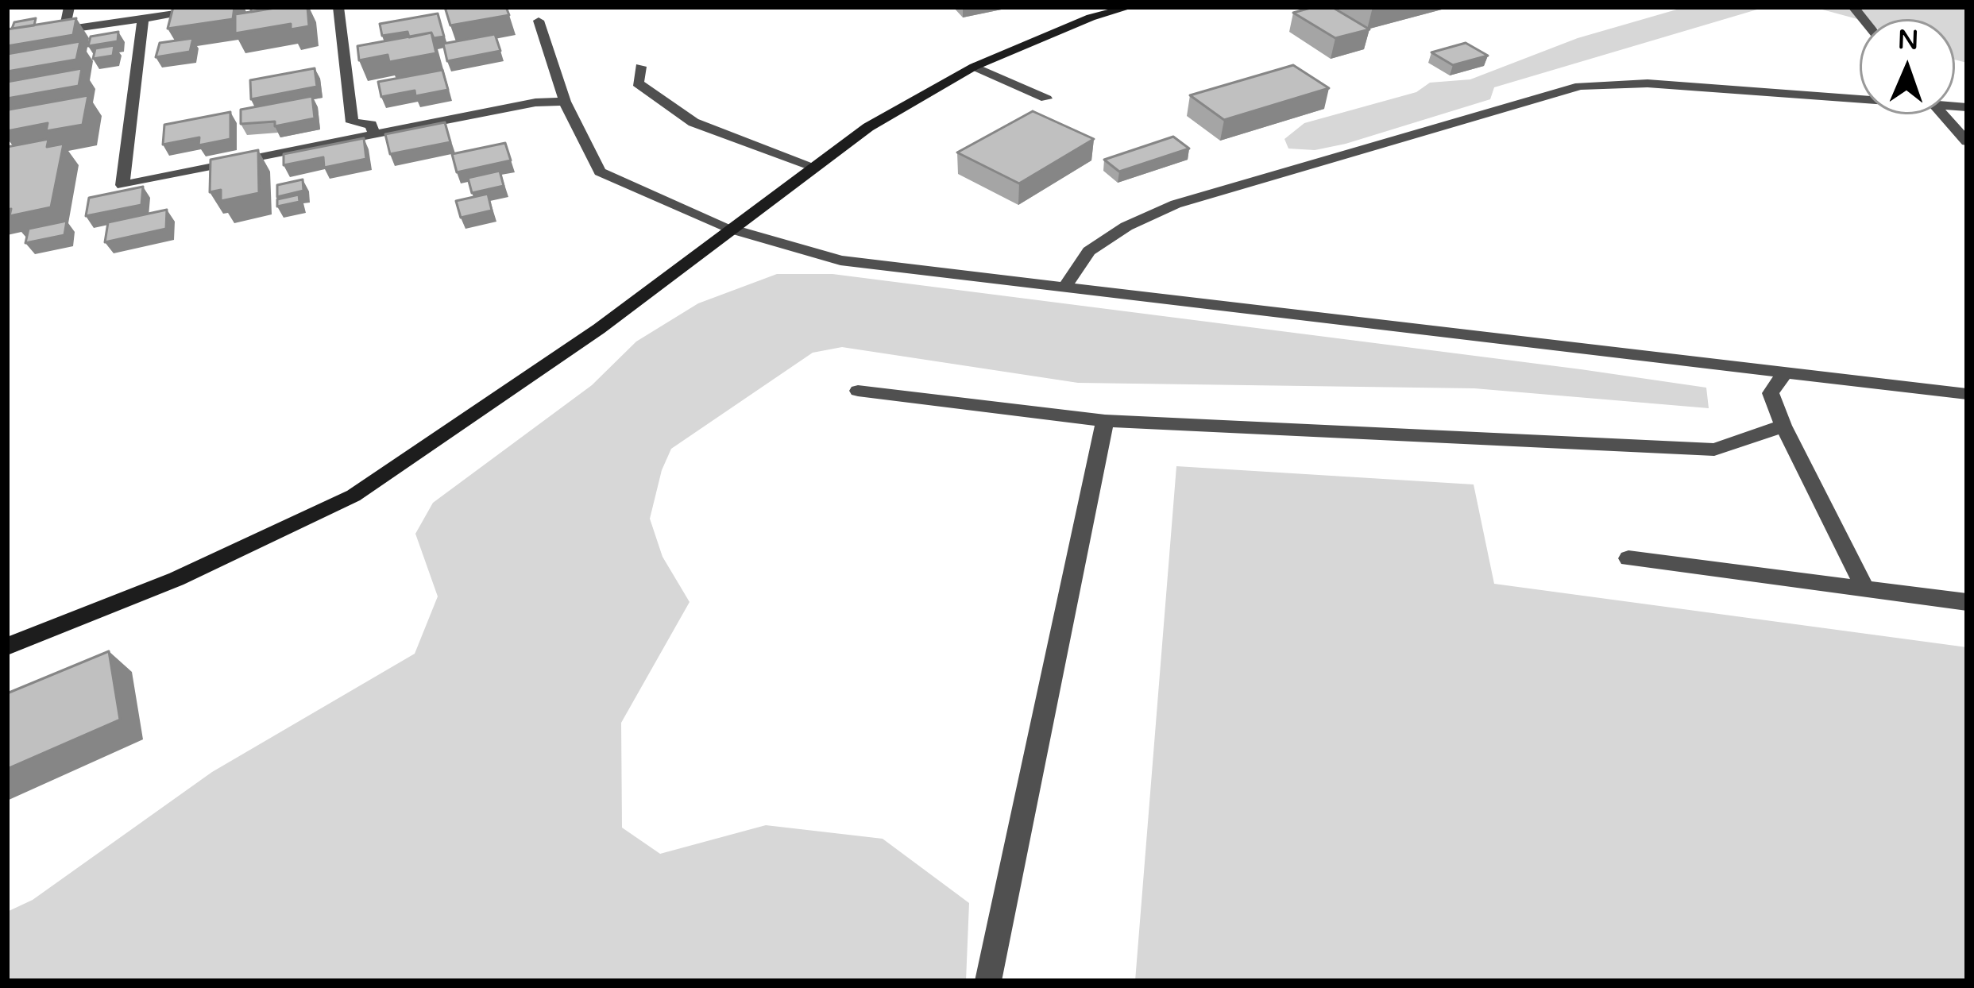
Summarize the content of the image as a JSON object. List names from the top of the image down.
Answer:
{
  "north": "top"
}
